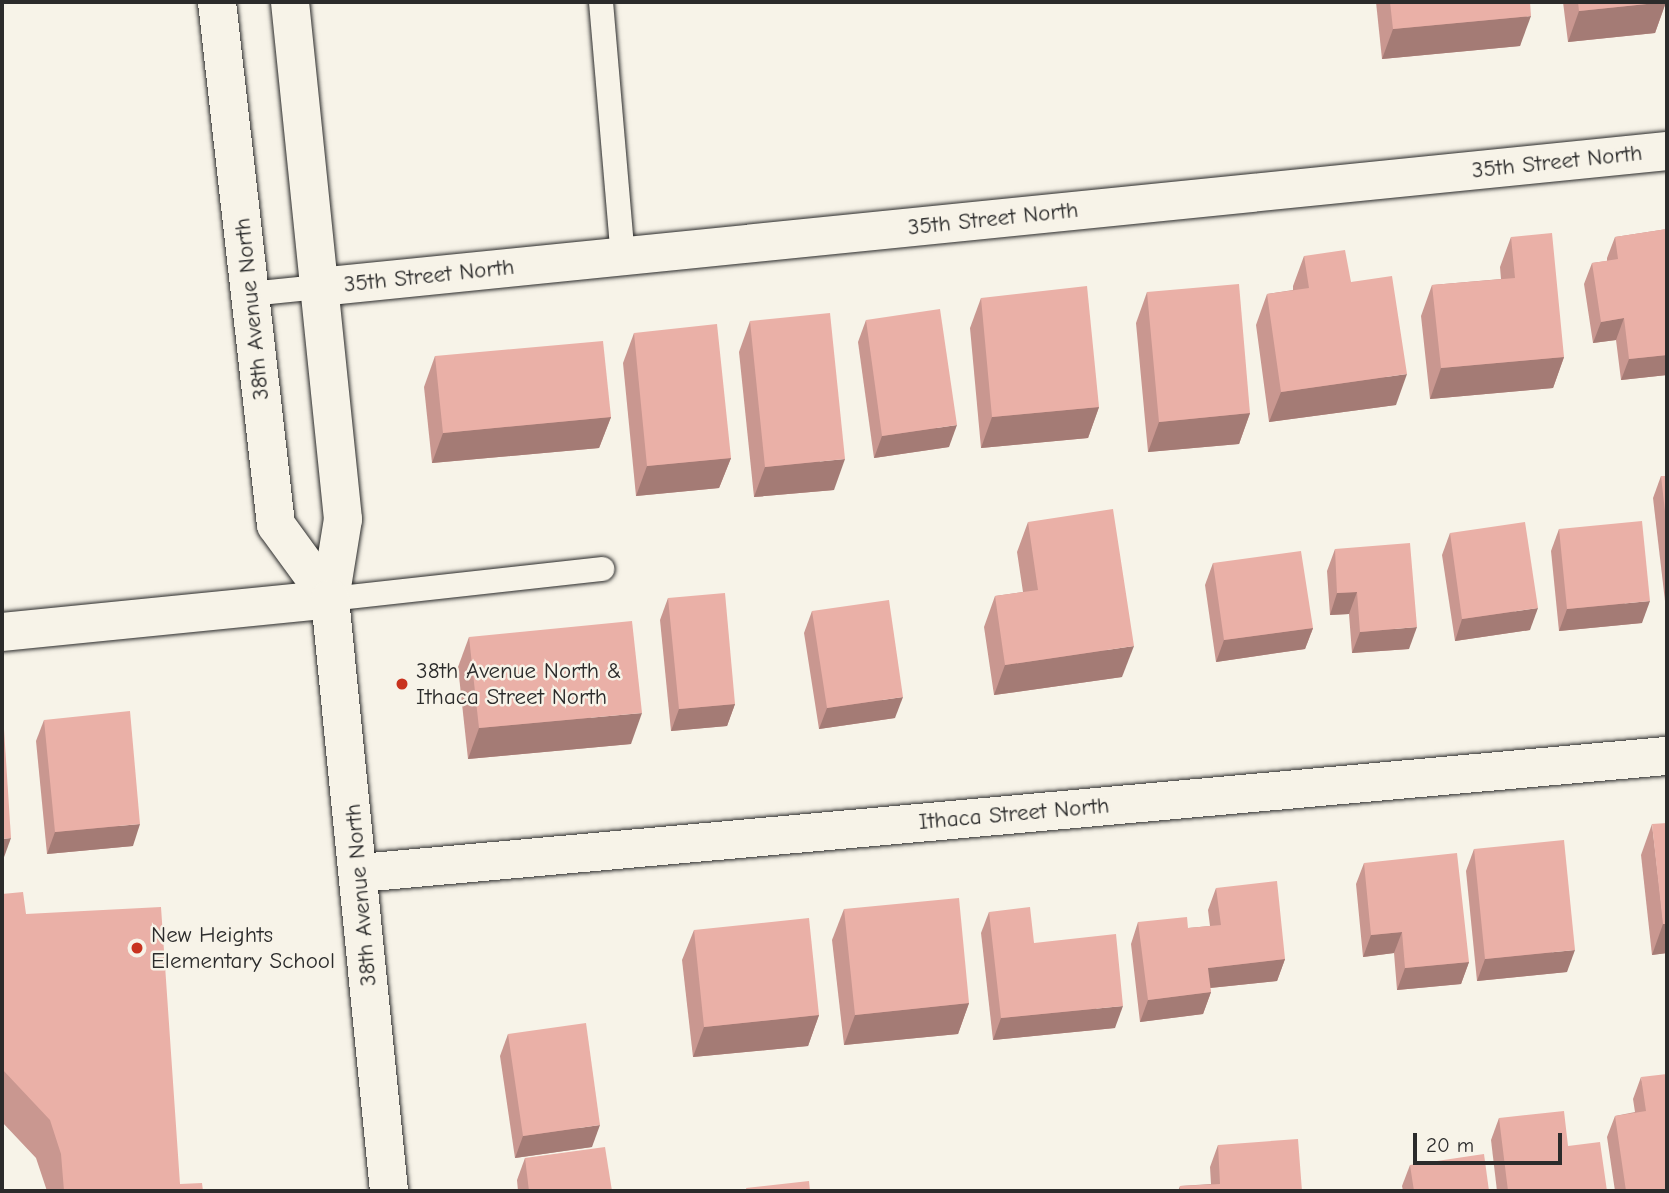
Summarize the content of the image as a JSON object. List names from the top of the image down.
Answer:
{
  "streets": {
    "street": ["35th Street North", "38th Avenue North", "Ithaca Street North"]
  },
  "crossings": [
    ["35th Street North", "38th Avenue North"],
    ["38th Avenue North", "Ithaca Street North"]
  ],
  "places": ["38th Avenue North & Ithaca Street North", "New Heights Elementary School"],
  "scale_bar": "20 m"
}
